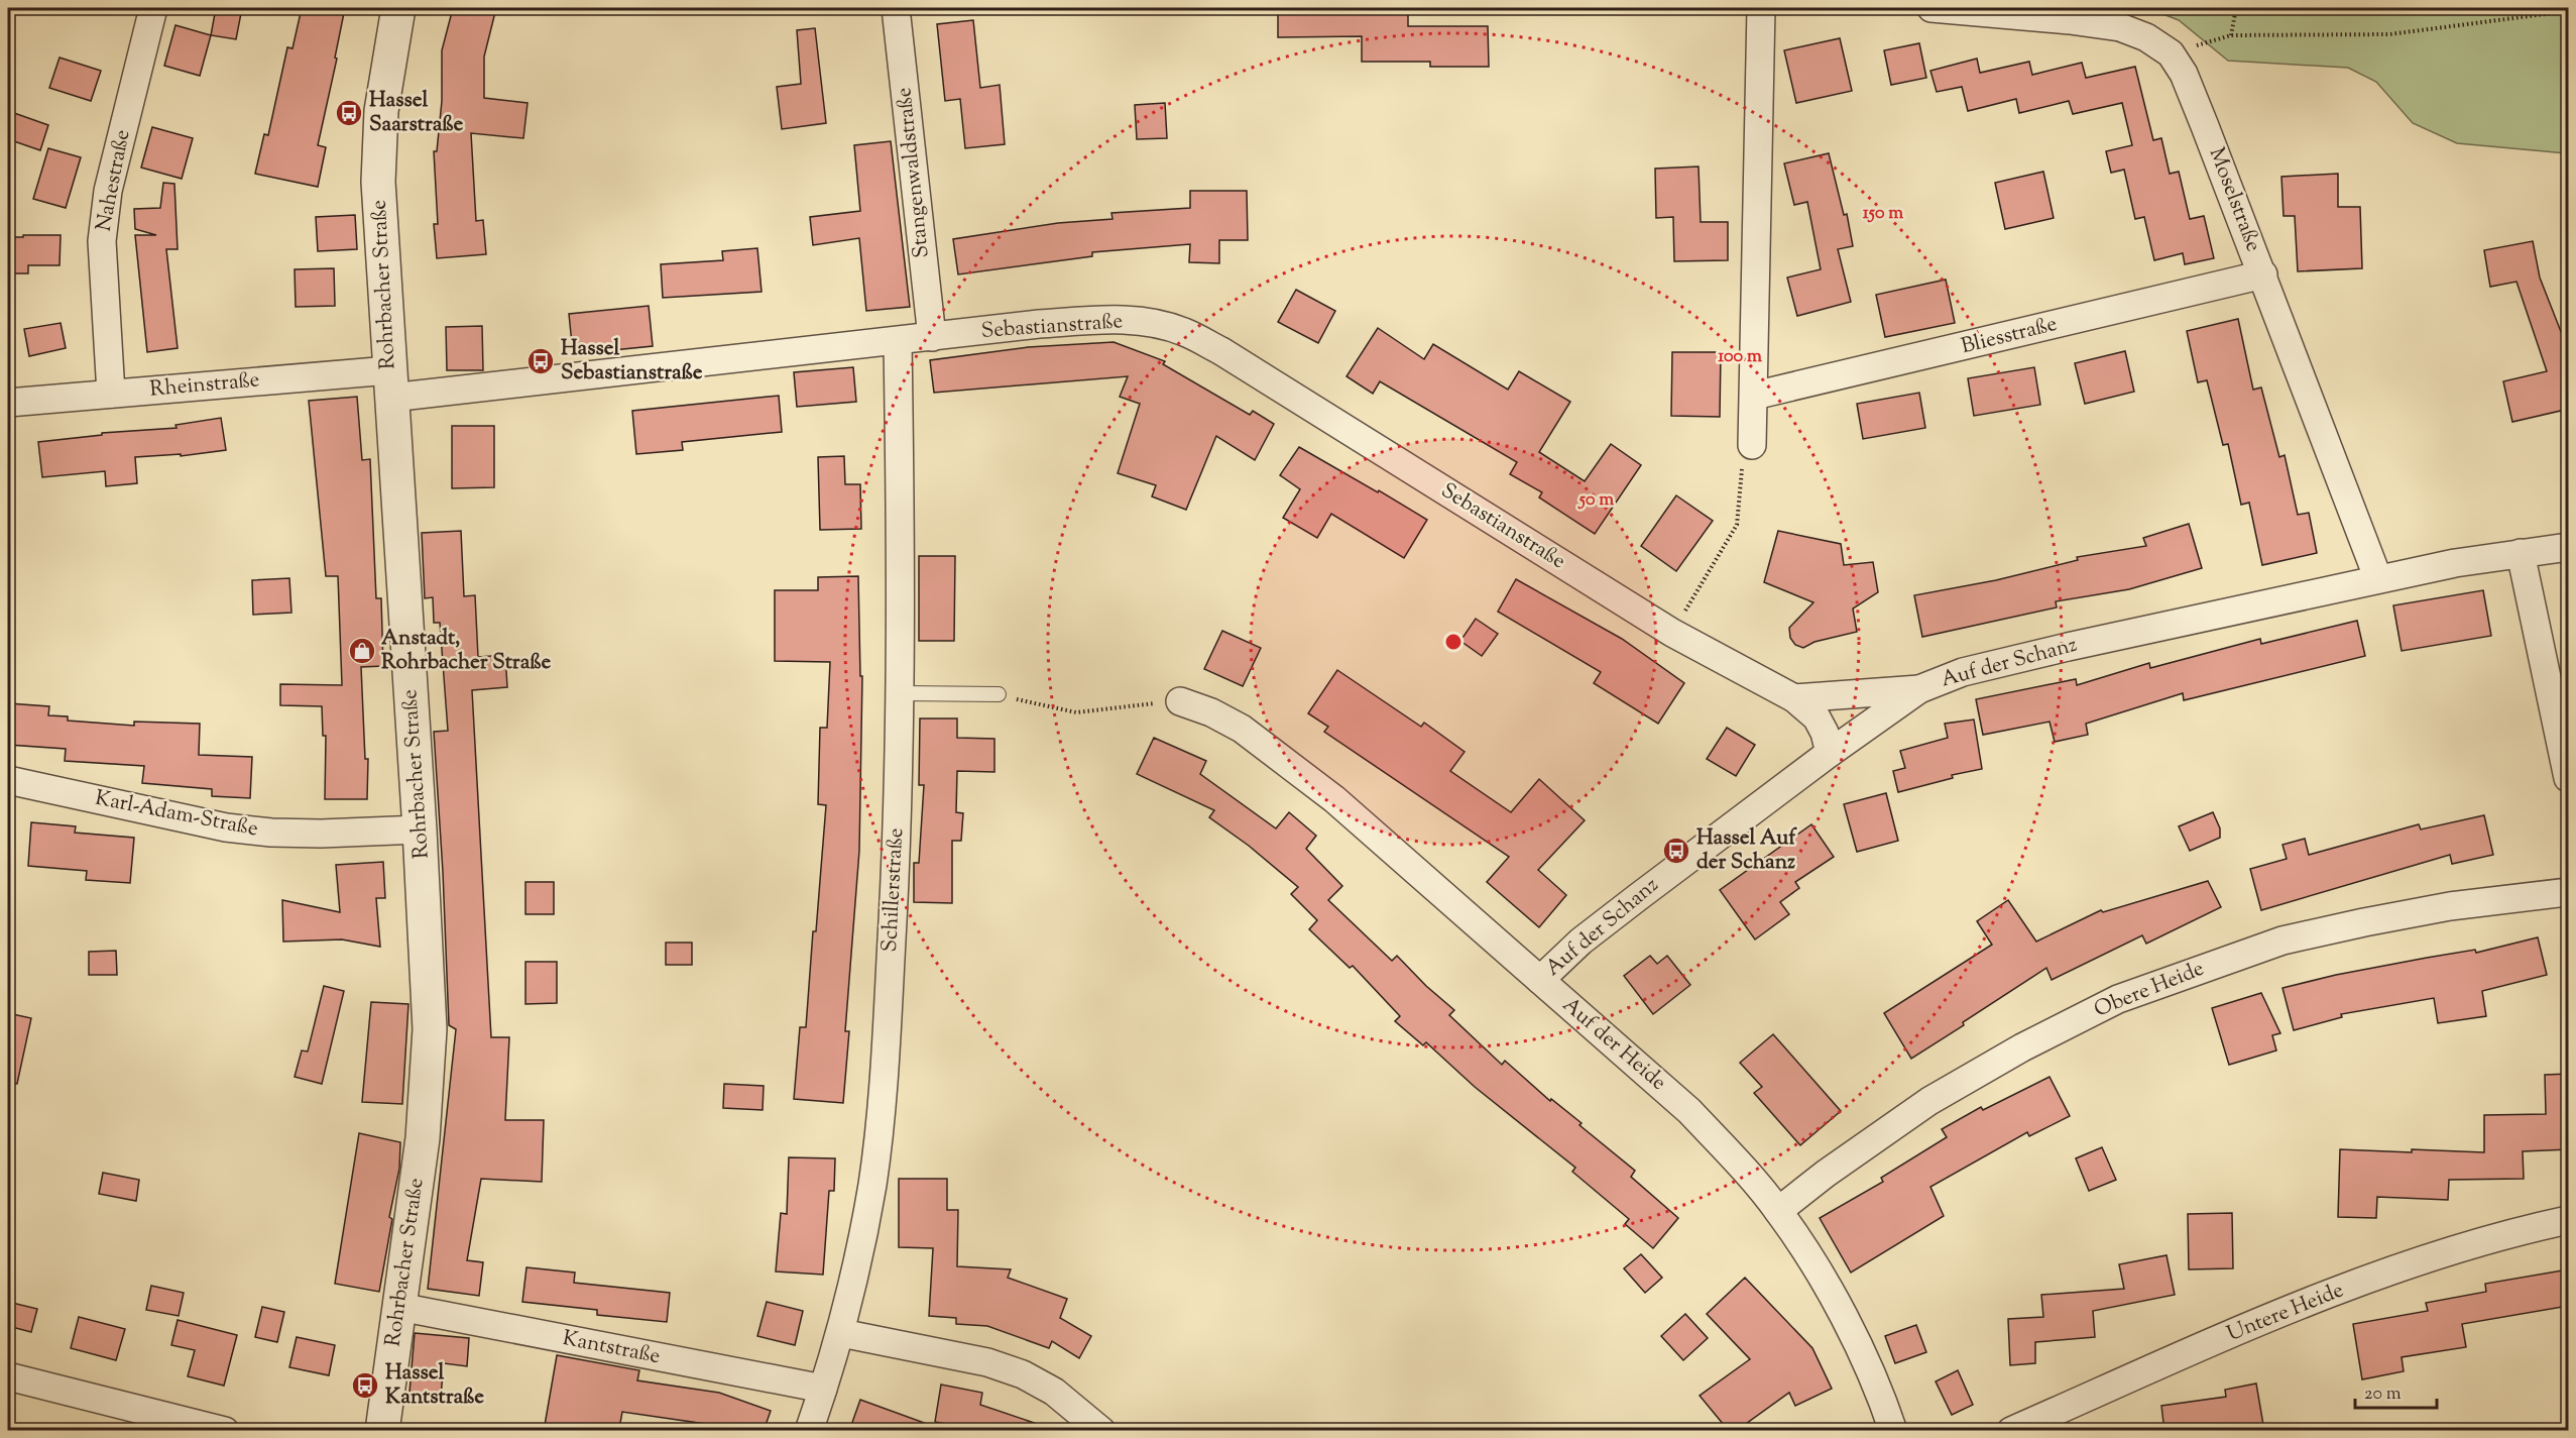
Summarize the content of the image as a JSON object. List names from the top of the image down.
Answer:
{
  "streets": {
    "street": [
      "Stangenwaldstraße",
      "Nahestraße",
      "Moselstraße",
      "Rohrbacher Straße",
      "Sebastianstraße",
      "Bliesstraße",
      "Rheinstraße",
      "Auf der Schanz",
      "Karl-Adam-Straße",
      "Schillerstraße",
      "Obere Heide",
      "Auf der Heide",
      "Untere Heide",
      "Kantstraße"
    ]
  },
  "crossings": [
    ["Stangenwaldstraße", "Sebastianstraße"],
    ["Nahestraße", "Rheinstraße"],
    ["Moselstraße", "Bliesstraße"],
    ["Moselstraße", "Auf der Schanz"],
    ["Rohrbacher Straße", "Sebastianstraße"],
    ["Rohrbacher Straße", "Rheinstraße"],
    ["Rohrbacher Straße", "Karl-Adam-Straße"],
    ["Rohrbacher Straße", "Kantstraße"],
    ["Sebastianstraße", "Rheinstraße"],
    ["Sebastianstraße", "Auf der Schanz"],
    ["Sebastianstraße", "Schillerstraße"],
    ["Auf der Schanz", "Auf der Heide"],
    ["Schillerstraße", "Kantstraße"],
    ["Obere Heide", "Auf der Heide"]
  ],
  "places": {
    "bus stop": [
      "Hassel Saarstraße",
      "Hassel Sebastianstraße",
      "Hassel Auf der Schanz",
      "Hassel Kantstraße"
    ],
    "shop": ["Anstadt, Rohrbacher Straße"]
  },
  "scale_bar": "20 m",
  "rings": ["150 m", "100 m", "50 m"]
}
